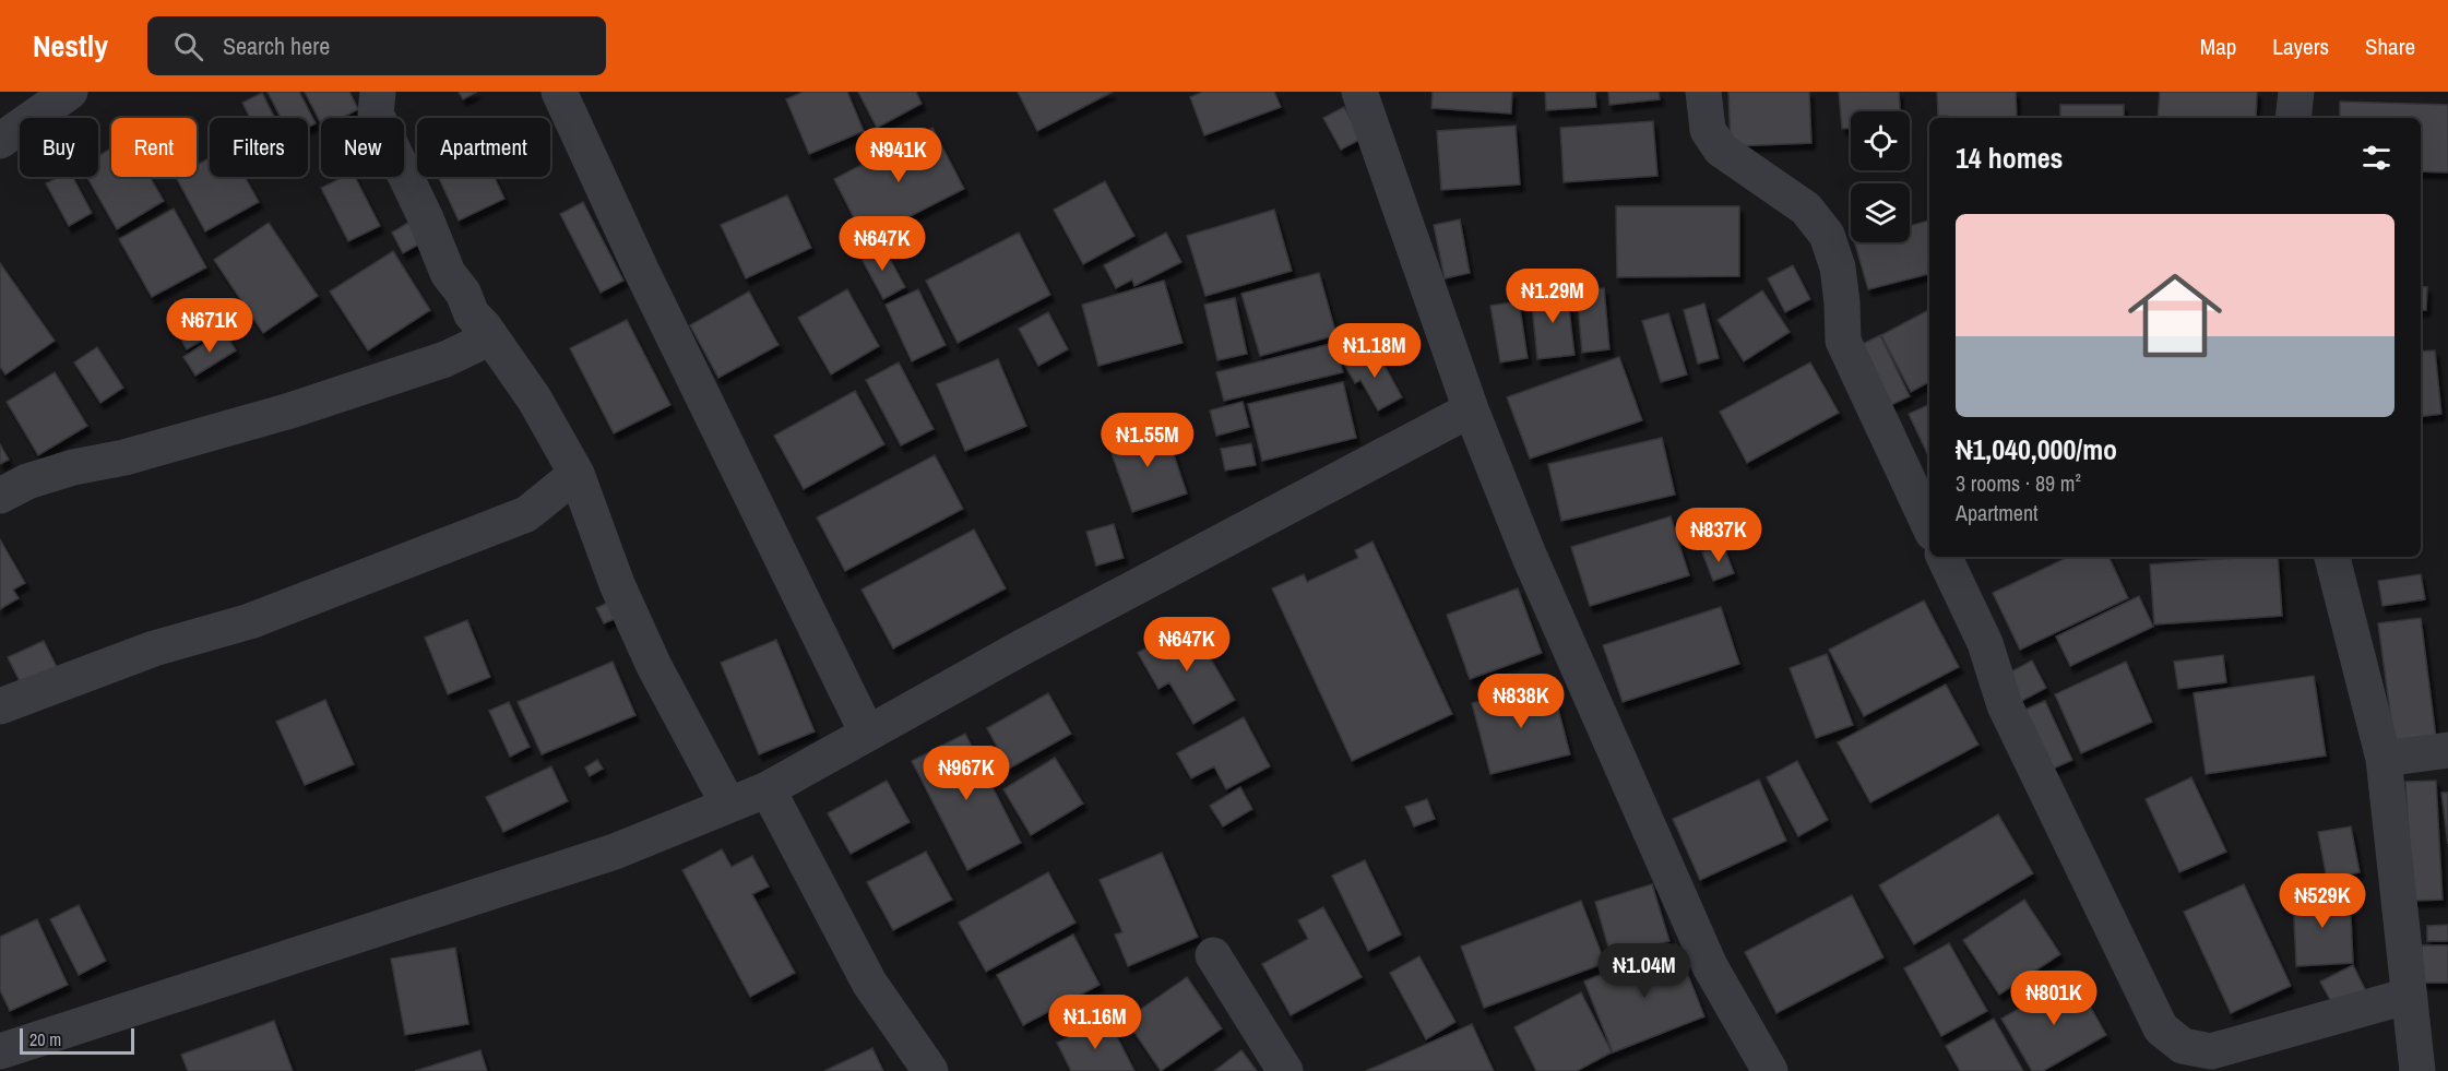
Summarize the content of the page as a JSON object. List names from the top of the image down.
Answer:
{
  "scale_bar": "20 m",
  "page": {
    "header": "Nestly",
    "search": "Search here",
    "nav": ["Map", "Layers", "Share"],
    "chip": [
      "Buy",
      "Rent",
      "Filters",
      "New",
      "Apartment"
    ],
    "heading": "14 homes",
    "price": [
      "₦941K",
      "₦647K",
      "₦1.29M",
      "₦671K",
      "₦1.18M",
      "₦1.55M",
      "₦837K",
      "₦647K",
      "₦838K",
      "₦967K",
      "₦529K",
      "₦1.04M",
      "₦801K",
      "₦1.16M"
    ],
    "list": [
      {
        "name": "₦1,040,000/mo",
        "note": "3 rooms · 89 m² · Apartment"
      }
    ],
    "scale": "20 m"
  }
}
